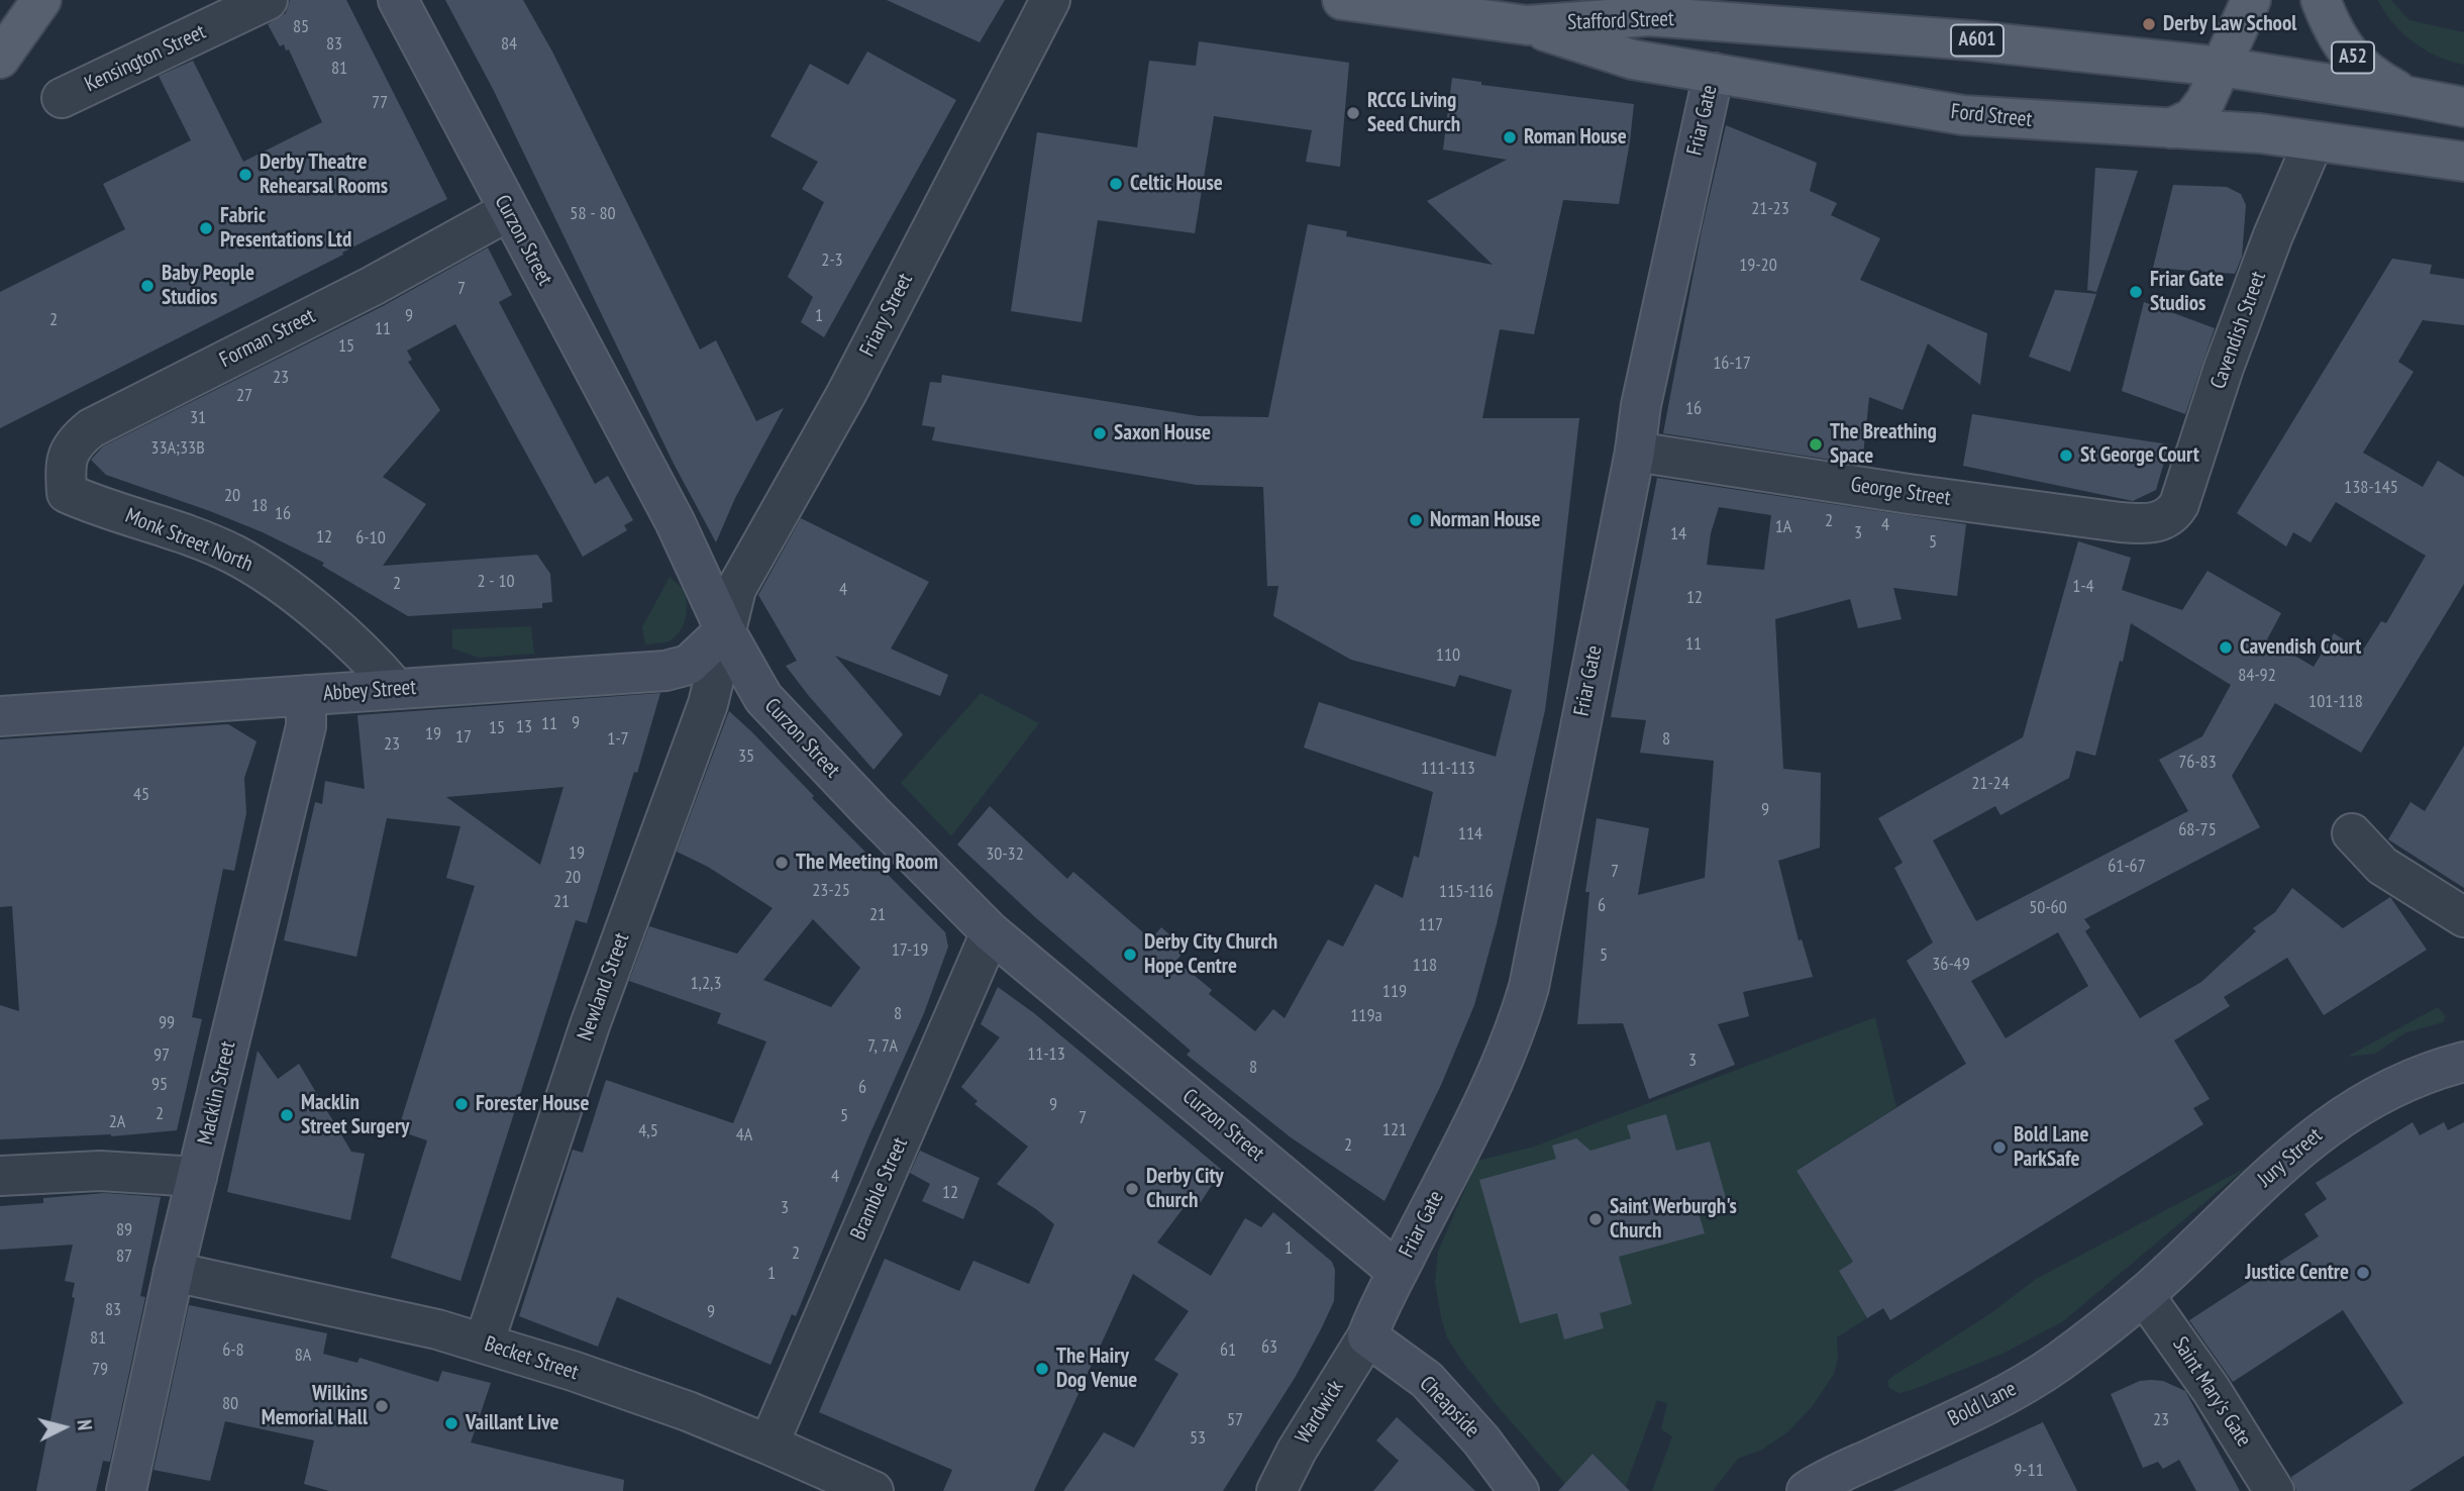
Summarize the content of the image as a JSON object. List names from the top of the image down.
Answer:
{
  "streets": {
    "main road": [
      "Stafford Street",
      "A601",
      "A52",
      "Ford Street",
      "Friar Gate"
    ],
    "street": [
      "Kensington Street",
      "Curzon Street",
      "Friary Street",
      "Cavendish Street",
      "Forman Street",
      "George Street",
      "Monk Street North",
      "Abbey Street",
      "Newland Street",
      "Macklin Street",
      "Jury Street",
      "Bramble Street",
      "Becket Street",
      "Saint Mary's Gate",
      "Bold Lane",
      "Cheapside",
      "Wardwick"
    ]
  },
  "crossings": [
    ["Stafford Street", "A601"],
    ["Stafford Street", "Ford Street"],
    ["Stafford Street", "Friar Gate"],
    ["A601", "A52"],
    ["A601", "Friar Gate"],
    ["Ford Street", "Friar Gate"],
    ["Ford Street", "Cavendish Street"],
    ["Friar Gate", "Curzon Street"],
    ["Friar Gate", "George Street"],
    ["Friar Gate", "Cheapside"],
    ["Friar Gate", "Wardwick"],
    ["Curzon Street", "Friary Street"],
    ["Curzon Street", "Forman Street"],
    ["Curzon Street", "Abbey Street"],
    ["Curzon Street", "Newland Street"],
    ["Curzon Street", "Bramble Street"],
    ["Friary Street", "Abbey Street"],
    ["Friary Street", "Newland Street"],
    ["Cavendish Street", "George Street"],
    ["Forman Street", "Monk Street North"],
    ["Monk Street North", "Abbey Street"],
    ["Abbey Street", "Newland Street"],
    ["Abbey Street", "Macklin Street"],
    ["Newland Street", "Becket Street"],
    ["Macklin Street", "Becket Street"],
    ["Jury Street", "Saint Mary's Gate"],
    ["Jury Street", "Bold Lane"],
    ["Bramble Street", "Becket Street"],
    ["Saint Mary's Gate", "Bold Lane"],
    ["Cheapside", "Wardwick"]
  ],
  "places": [
    "Derby Law School",
    "RCCG Living Seed Church",
    "Roman House",
    "Derby Theatre Rehearsal Rooms",
    "Celtic House",
    "Fabric Presentations Ltd",
    "Baby People Studios",
    "Friar Gate Studios",
    "Saxon House",
    "The Breathing Space",
    "St George Court",
    "Norman House",
    "Cavendish Court",
    "The Meeting Room",
    "Derby City Church Hope Centre",
    "Forester House",
    "Macklin Street Surgery",
    "Bold Lane ParkSafe",
    "Derby City Church",
    "Saint Werburgh's Church",
    "Justice Centre",
    "The Hairy Dog Venue",
    "Wilkins Memorial Hall",
    "Vaillant Live"
  ],
  "house_numbers": [
    "85",
    "83",
    "84",
    "81",
    "77",
    "21-23",
    "58 - 80",
    "2-3",
    "19-20",
    "7",
    "9",
    "1",
    "2",
    "11",
    "15",
    "16-17",
    "23",
    "27",
    "16",
    "31",
    "33A;33B",
    "138-145",
    "20",
    "18",
    "16",
    "2",
    "4",
    "1A",
    "3",
    "14",
    "12",
    "6-10",
    "5",
    "2 - 10",
    "2",
    "1-4",
    "4",
    "12",
    "11",
    "110",
    "84-92",
    "101-118",
    "9",
    "11",
    "13",
    "15",
    "19",
    "17",
    "1-7",
    "8",
    "23",
    "35",
    "76-83",
    "111-113",
    "21-24",
    "45",
    "9",
    "68-75",
    "114",
    "19",
    "30-32",
    "61-67",
    "7",
    "20",
    "23-25",
    "115-116",
    "21",
    "6",
    "50-60",
    "21",
    "117",
    "17-19",
    "5",
    "36-49",
    "118",
    "1,2,3",
    "119",
    "8",
    "119a",
    "99",
    "7, 7A",
    "11-13",
    "97",
    "3",
    "8",
    "95",
    "6",
    "9",
    "2",
    "5",
    "7",
    "2A",
    "121",
    "4,5",
    "4A",
    "2",
    "4",
    "12",
    "3",
    "89",
    "1",
    "2",
    "87",
    "1",
    "83",
    "9",
    "81",
    "63",
    "6-8",
    "61",
    "8A",
    "79",
    "80",
    "57",
    "23",
    "53",
    "9-11"
  ],
  "north": "right"
}
